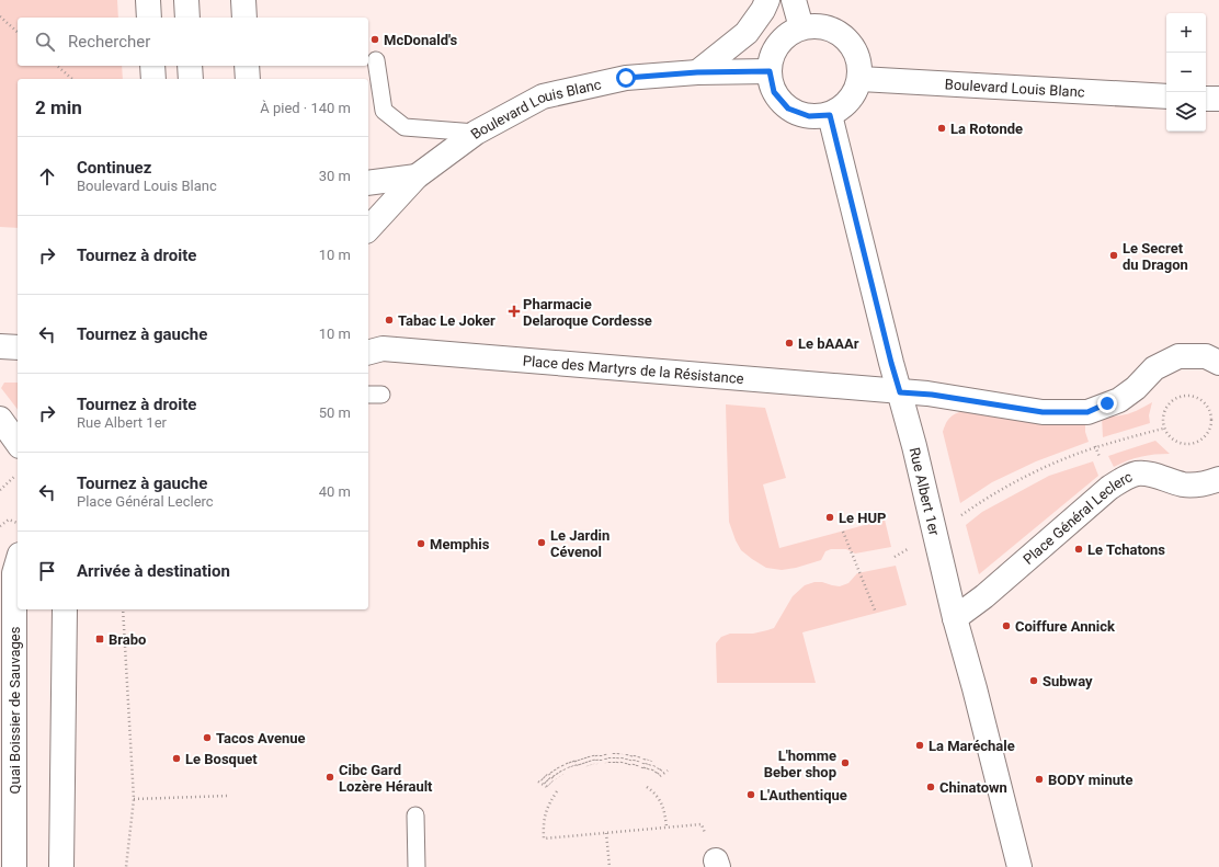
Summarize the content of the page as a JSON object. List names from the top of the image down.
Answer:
{
  "streets": {
    "street": [
      "Boulevard Louis Blanc",
      "Place des Martyrs de la Résistance",
      "Rue Albert 1er",
      "Place Général Leclerc",
      "Quai Boissier de Sauvages"
    ]
  },
  "crossings": [
    ["Boulevard Louis Blanc", "Rue Albert 1er"],
    ["Place des Martyrs de la Résistance", "Rue Albert 1er"],
    ["Rue Albert 1er", "Place Général Leclerc"]
  ],
  "places": {
    "other": [
      "McDonald's",
      "La Rotonde",
      "Le Secret du Dragon",
      "Tabac Le Joker",
      "Le bAAAr",
      "Le HUP",
      "Le Jardin Cévenol",
      "Memphis",
      "Le Tchatons",
      "Coiffure Annick",
      "Subway",
      "Tacos Avenue",
      "La Maréchale",
      "Le Bosquet",
      "L'homme Beber shop",
      "Cibc Gard Lozère Hérault",
      "BODY minute",
      "Chinatown",
      "L'Authentique"
    ],
    "health": ["Pharmacie Delaroque Cordesse"],
    "transit": ["Brabo"]
  },
  "page": {
    "map_buttons": ["+", "−"],
    "search": "Rechercher",
    "heading": ["2 min", "À pied · 140 m"],
    "list": [
      ["Continuez", "Boulevard Louis Blanc", "30 m"],
      ["Tournez à droite", "10 m"],
      ["Tournez à gauche", "10 m"],
      ["Tournez à droite", "Rue Albert 1er", "50 m"],
      ["Tournez à gauche", "Place Général Leclerc", "40 m"],
      "Arrivée à destination"
    ]
  }
}
